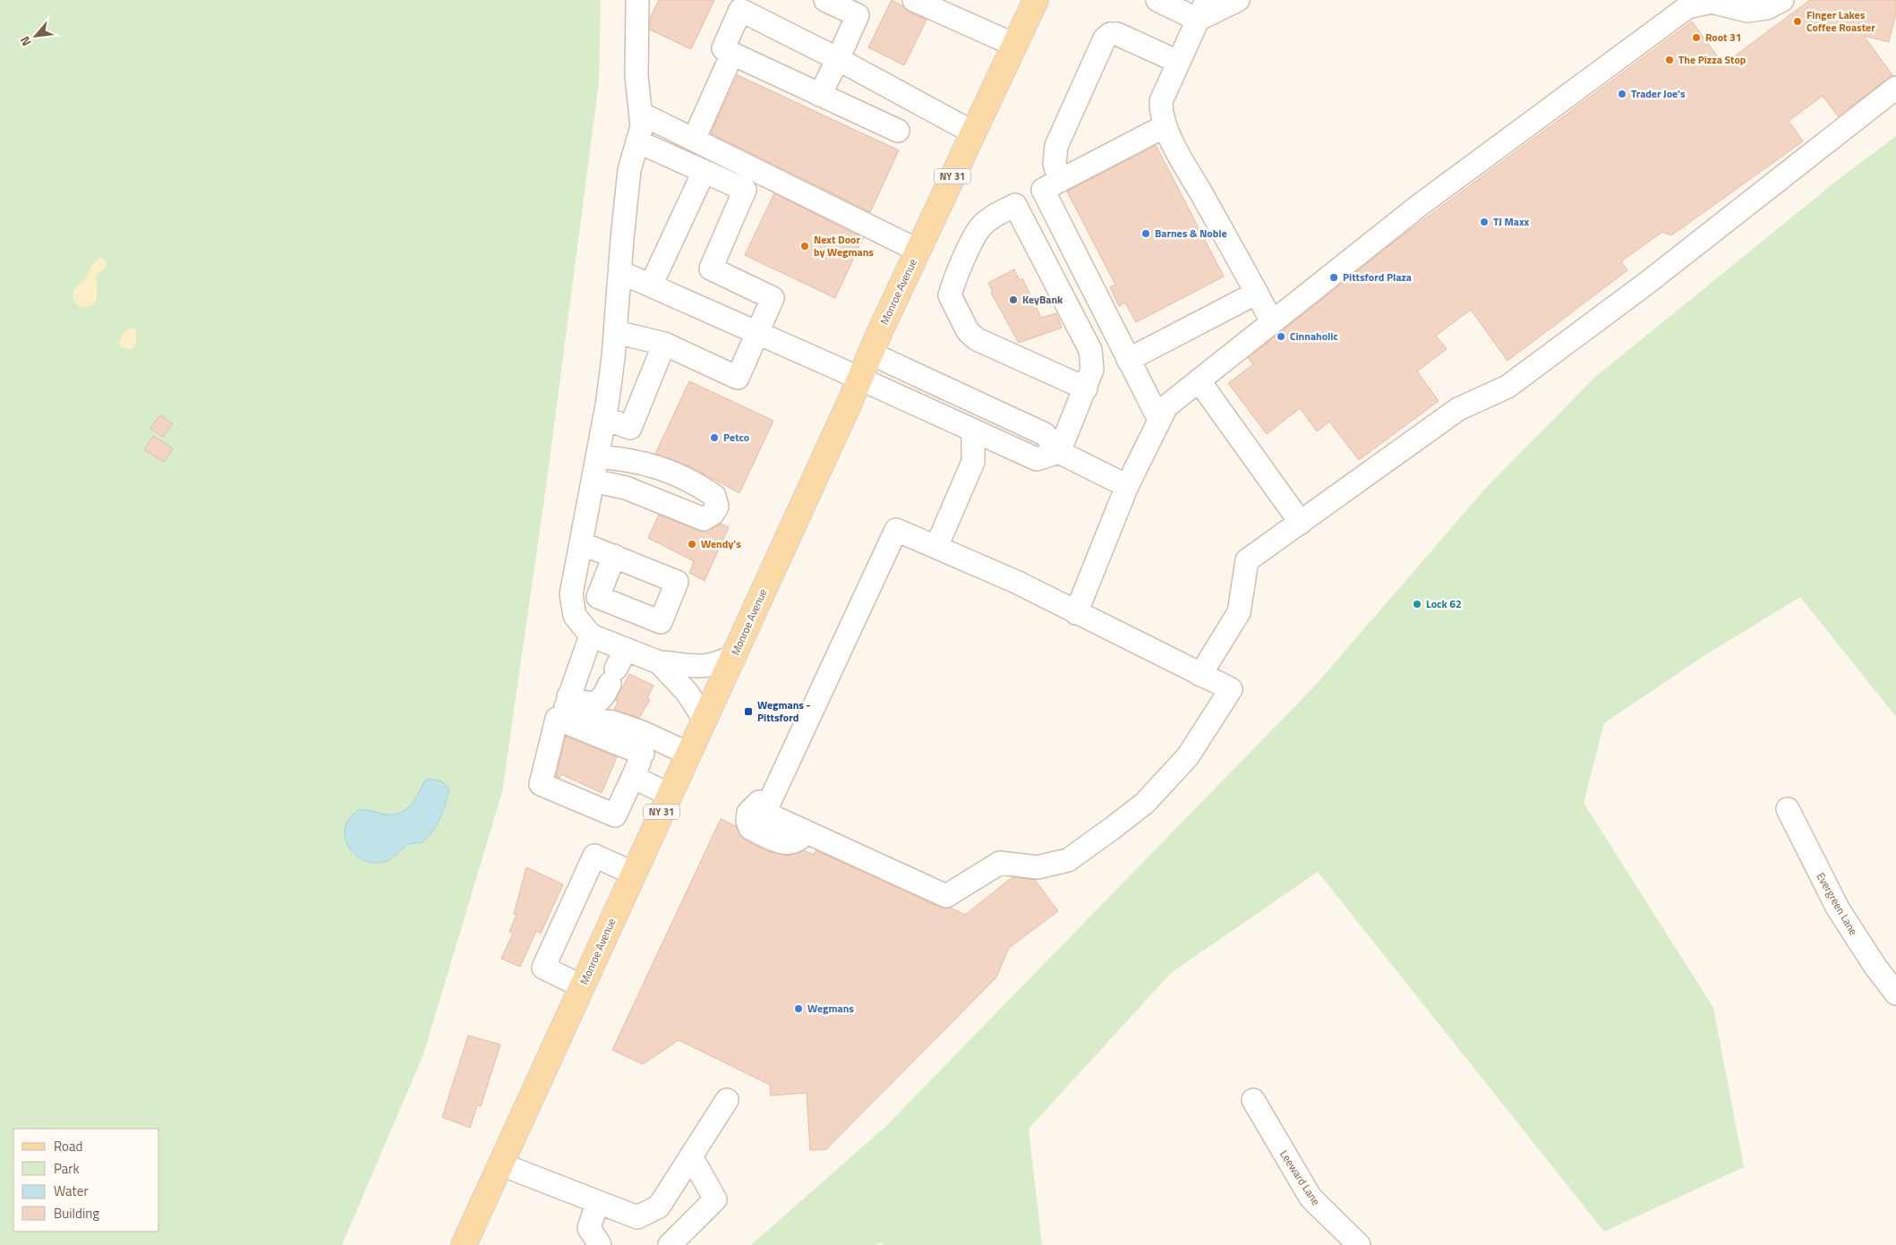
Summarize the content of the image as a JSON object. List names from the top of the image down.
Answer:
{
  "streets": {
    "main road": ["NY 31", "Monroe Avenue"],
    "street": ["Evergreen Lane", "Leeward Lane"]
  },
  "places": {
    "other": [
      "Finger Lakes Coffee Roaster",
      "Root 31",
      "The Pizza Stop",
      "Trader Joe's",
      "TJ Maxx",
      "Barnes & Noble",
      "Next Door by Wegmans",
      "Pittsford Plaza",
      "KeyBank",
      "Cinnaholic",
      "Petco",
      "Wendy's",
      "Lock 62",
      "Wegmans"
    ],
    "transit": ["Wegmans - Pittsford"]
  },
  "legend": [
    "Road",
    "Park",
    "Water",
    "Building"
  ],
  "north": "bottom left"
}
